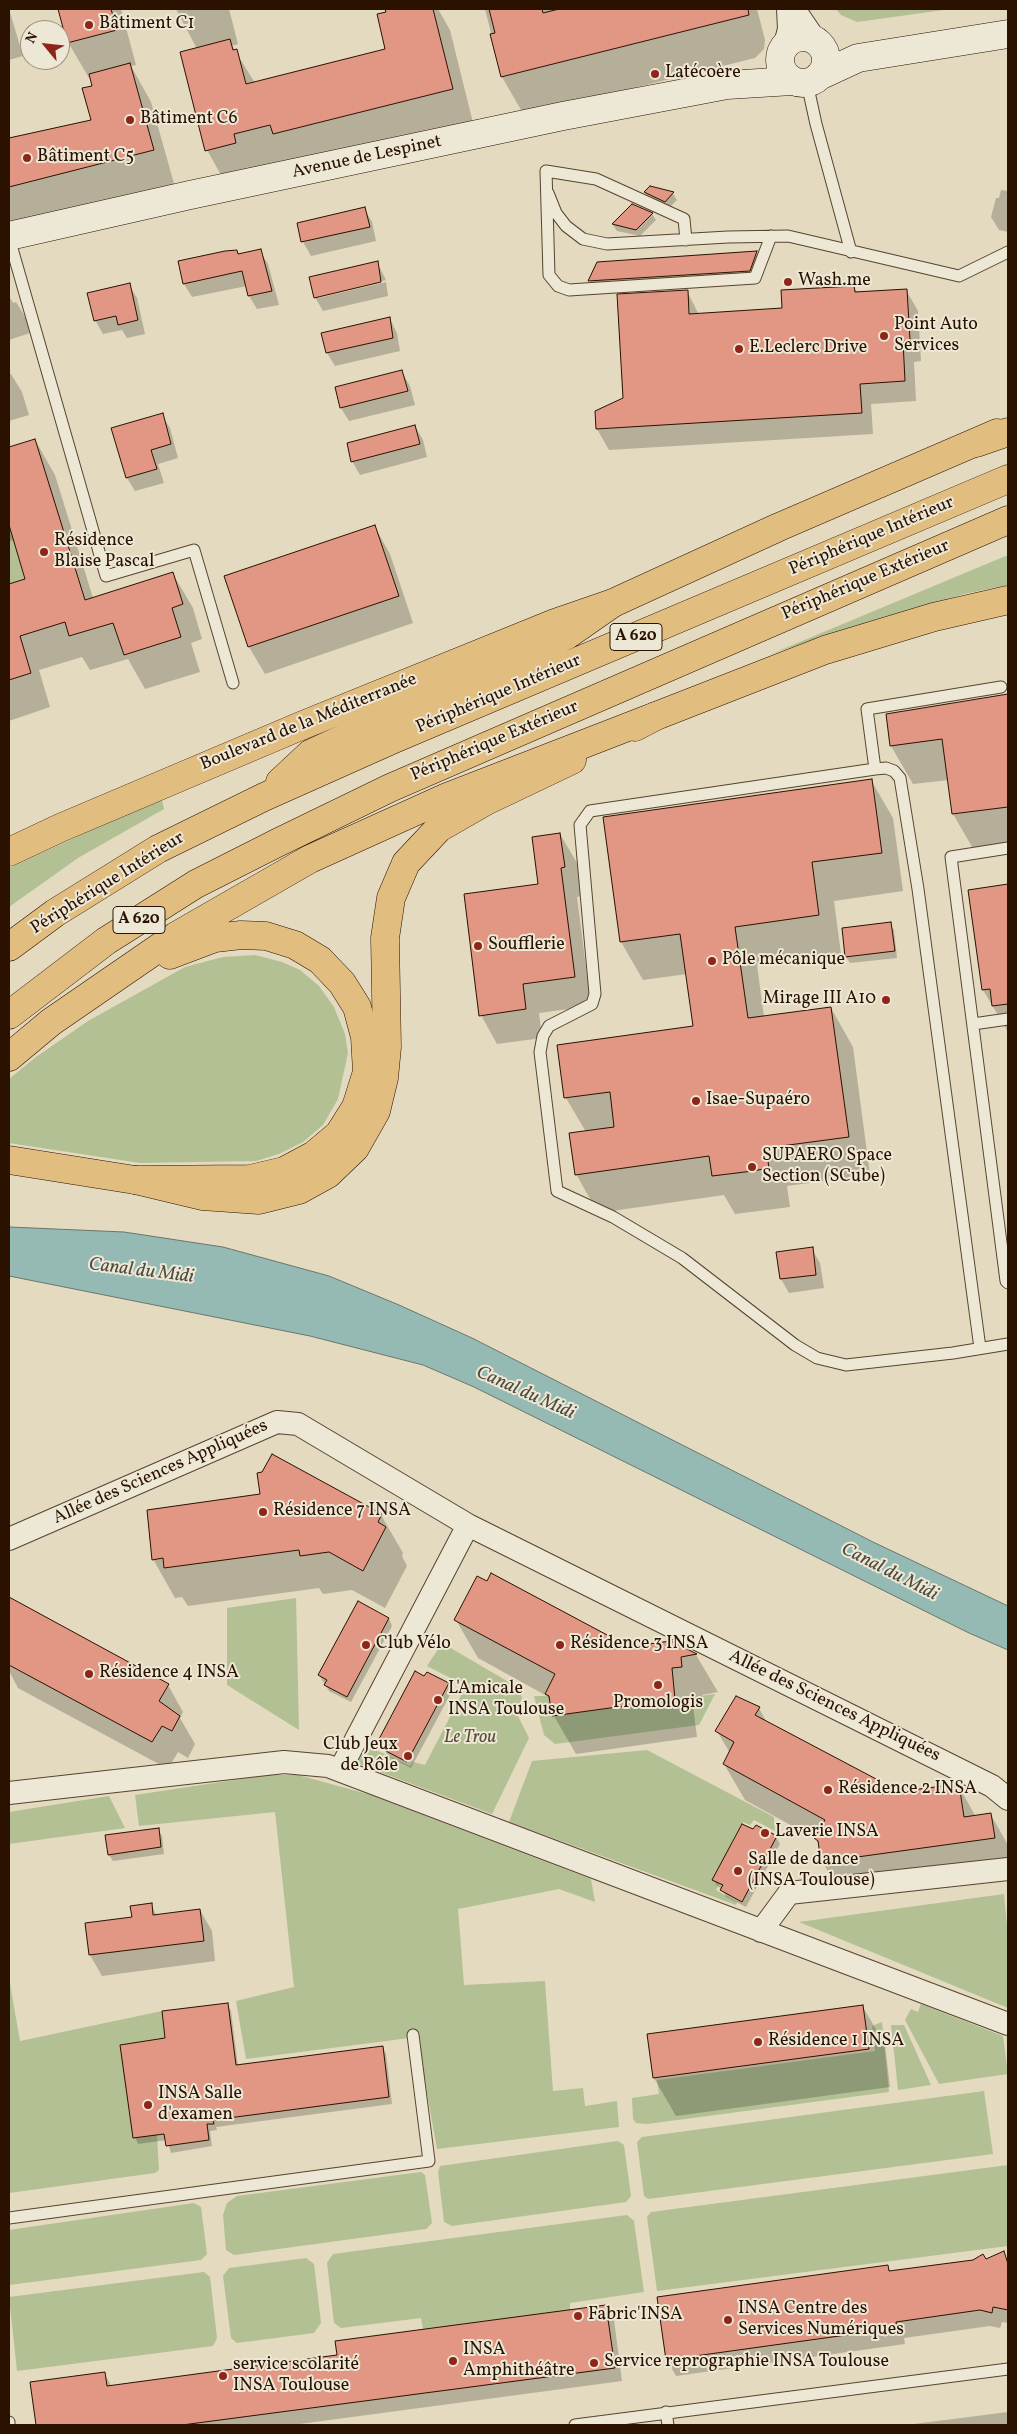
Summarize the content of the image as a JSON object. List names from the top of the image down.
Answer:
{
  "streets": {
    "main road": [
      "Périphérique Intérieur",
      "Périphérique Extérieur",
      "A 620",
      "Boulevard de la Méditerranée"
    ],
    "street": ["Avenue de Lespinet", "Allée des Sciences Appliquées"]
  },
  "water": ["Canal du Midi"],
  "parks": ["Le Trou"],
  "places": [
    "Bâtiment C1",
    "Latécoère",
    "Bâtiment C6",
    "Bâtiment C5",
    "Wash.me",
    "Point Auto Services",
    "E.Leclerc Drive",
    "Résidence Blaise Pascal",
    "Soufflerie",
    "Pôle mécanique",
    "Mirage III A10",
    "Isae-Supaéro",
    "SUPAERO Space Section (SCube)",
    "Résidence 7 INSA",
    "Club Vélo",
    "Résidence 3 INSA",
    "Résidence 4 INSA",
    "Promologis",
    "L'Amicale INSA Toulouse",
    "Club Jeux de Rôle",
    "Résidence 2 INSA",
    "Laverie INSA",
    "Salle de dance (INSA Toulouse)",
    "Résidence 1 INSA",
    "INSA Salle d'examen",
    "Fabric'INSA",
    "INSA Centre des Services Numériques",
    "INSA Amphithéâtre",
    "Service reprographie INSA Toulouse",
    "service scolarité INSA Toulouse"
  ],
  "north": "top left"
}
